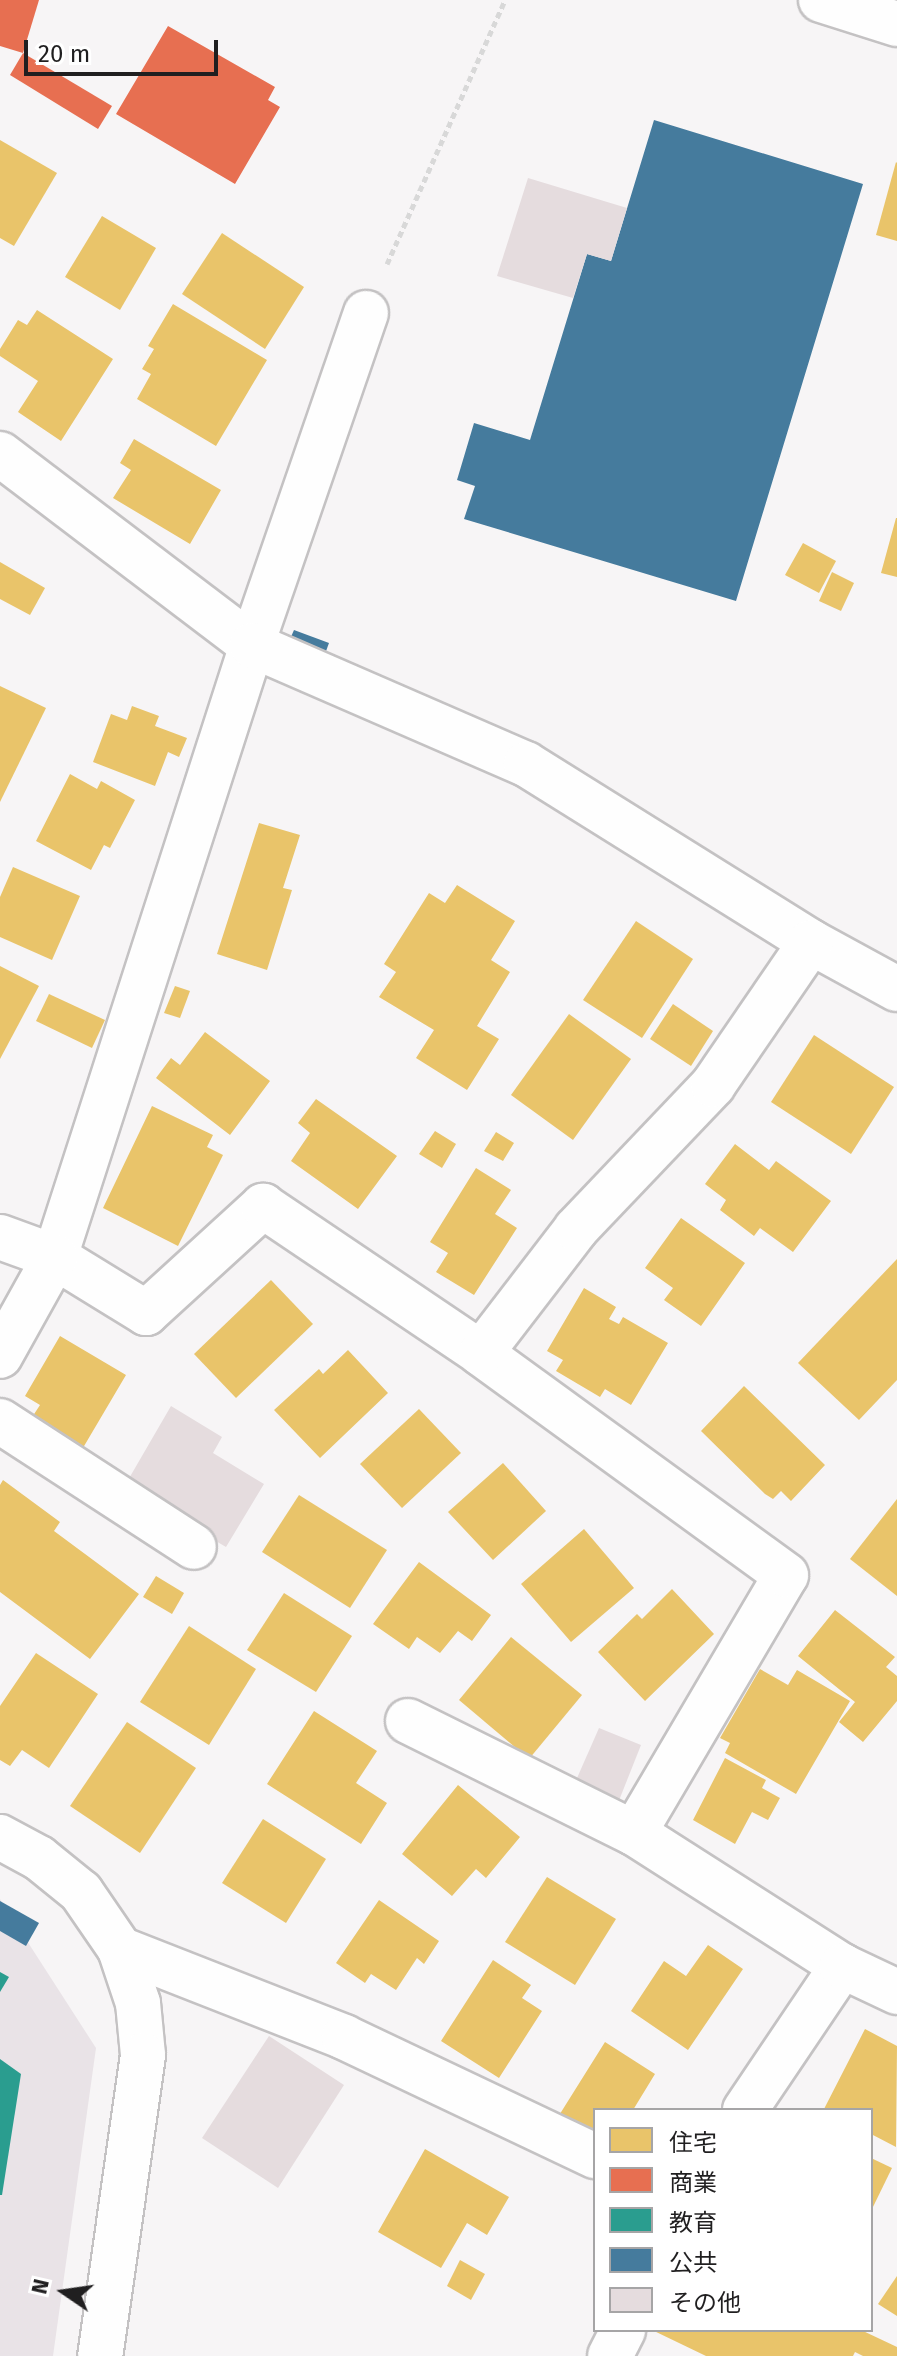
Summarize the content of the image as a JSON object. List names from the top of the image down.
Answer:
{
  "legend": [
    "住宅",
    "商業",
    "教育",
    "公共",
    "その他"
  ],
  "scale_bar": "20 m",
  "north": "left"
}
